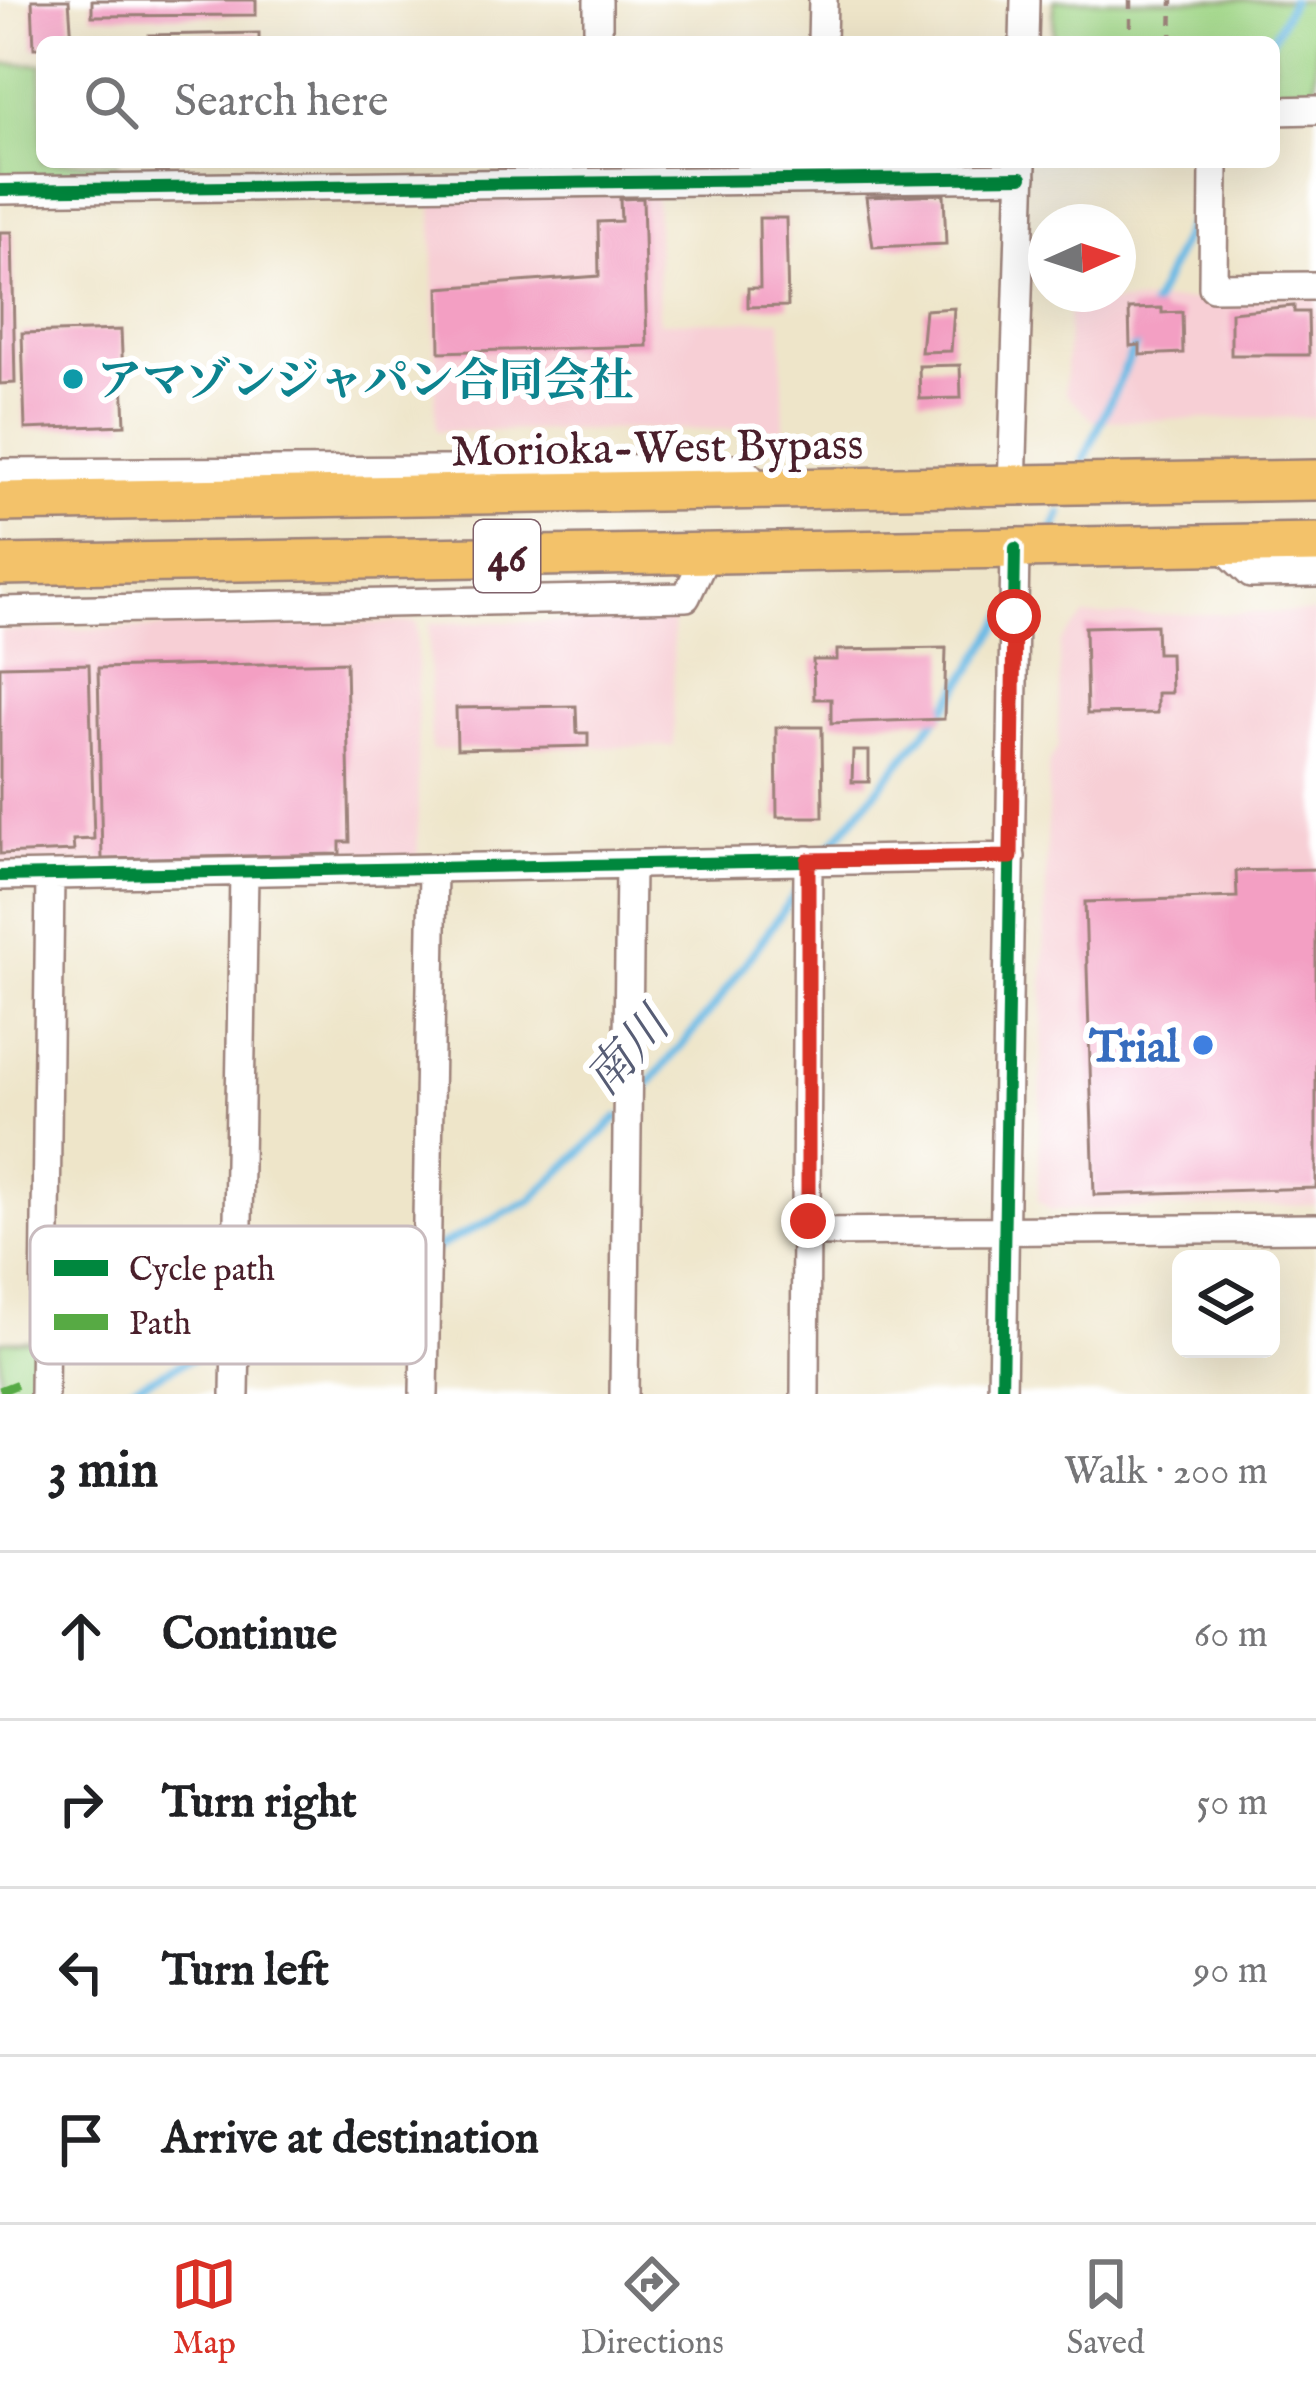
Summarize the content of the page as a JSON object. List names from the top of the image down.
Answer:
{
  "streets": {
    "highway": ["Morioka-West Bypass", "46"]
  },
  "water": ["南川"],
  "places": ["アマゾンジャパン合同会社", "Trial"],
  "legend": ["Cycle path", "Path"],
  "north": "right",
  "page": {
    "search": "Search here",
    "heading": ["3 min", "Walk · 200 m"],
    "list": [
      ["Continue", "60 m"],
      ["Turn right", "50 m"],
      ["Turn left", "90 m"],
      "Arrive at destination"
    ],
    "nav": ["Map", "Directions", "Saved"]
  }
}
